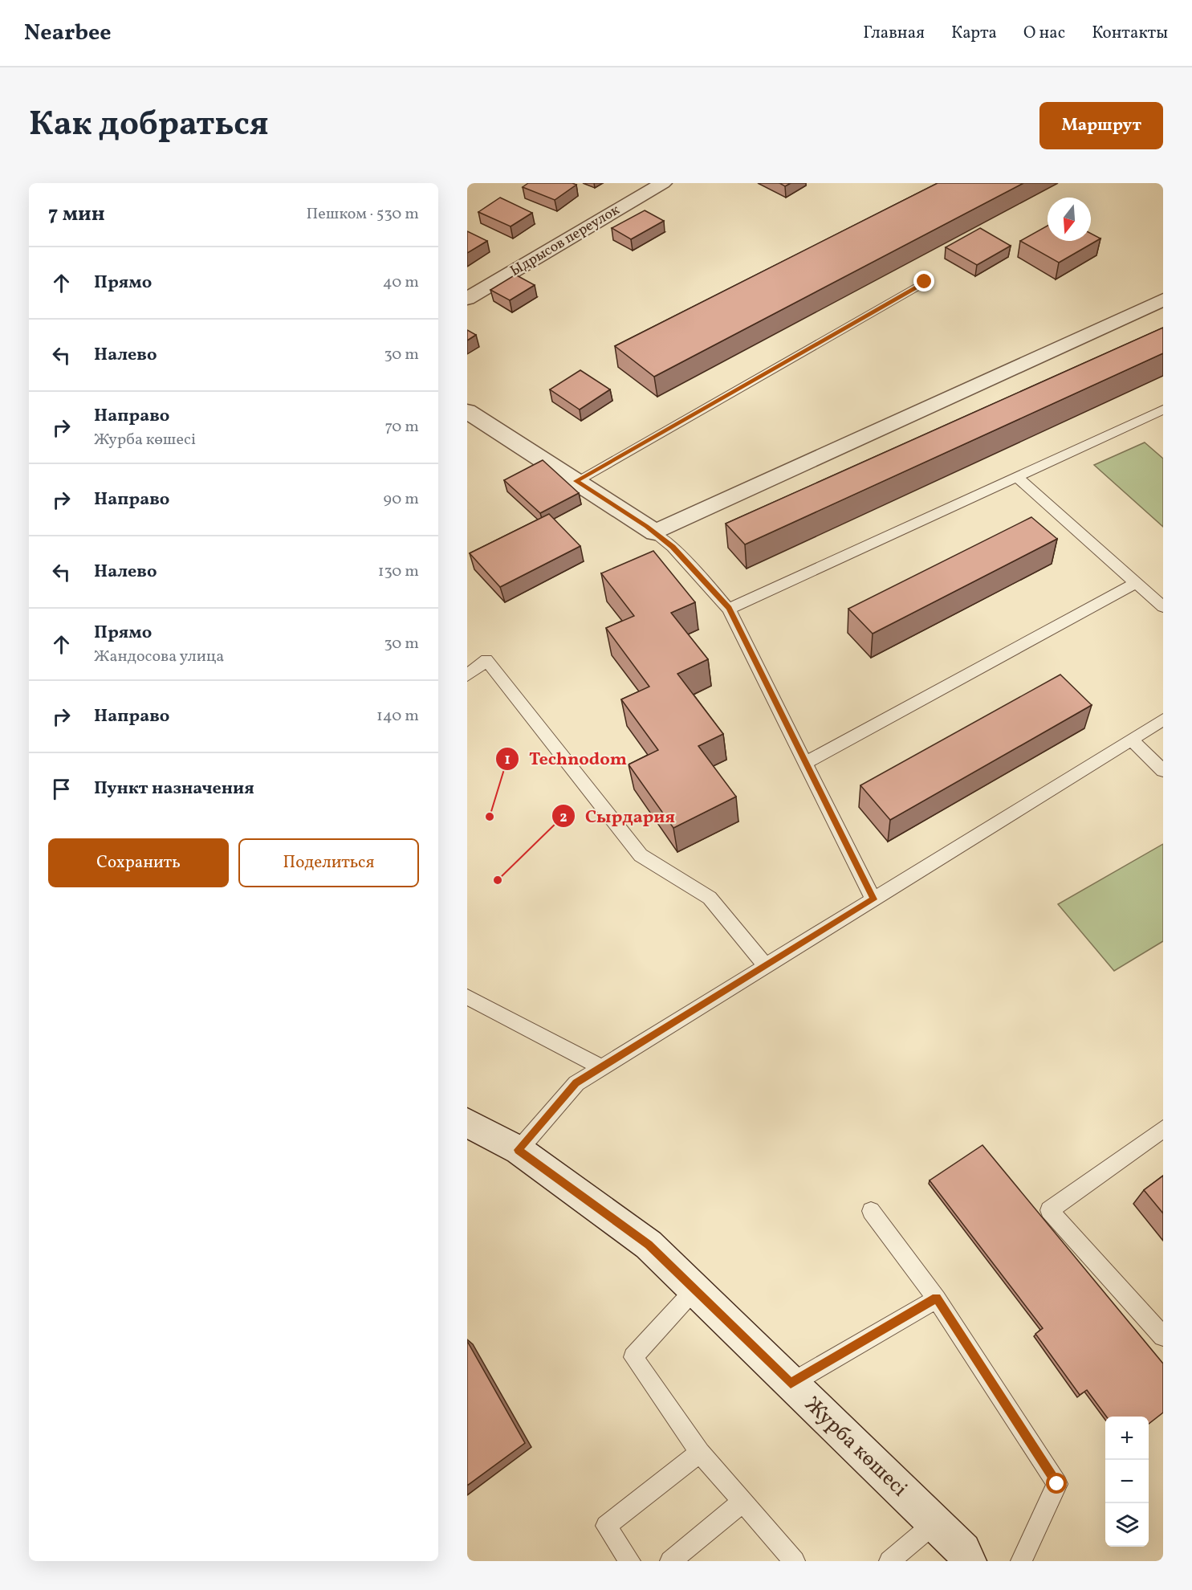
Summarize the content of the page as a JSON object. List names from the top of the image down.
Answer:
{
  "streets": {
    "street": ["Ыдрысов переулок", "Журба көшесі"]
  },
  "places": ["Technodom", "Сырдария"],
  "north": "bottom",
  "page": {
    "header": "Nearbee",
    "nav": [
      "Главная",
      "Карта",
      "О нас",
      "Контакты"
    ],
    "title": "Как добраться",
    "buttons": [
      "Маршрут",
      ["Сохранить", "Поделиться"]
    ],
    "heading": ["7 мин", "Пешком · 530 m"],
    "list": [
      ["Прямо", "40 m"],
      ["Налево", "30 m"],
      ["Направо", "Журба көшесі", "70 m"],
      ["Направо", "90 m"],
      ["Налево", "130 m"],
      ["Прямо", "Жандосова улица", "30 m"],
      ["Направо", "140 m"],
      "Пункт назначения"
    ],
    "map_buttons": ["+", "−"]
  }
}
